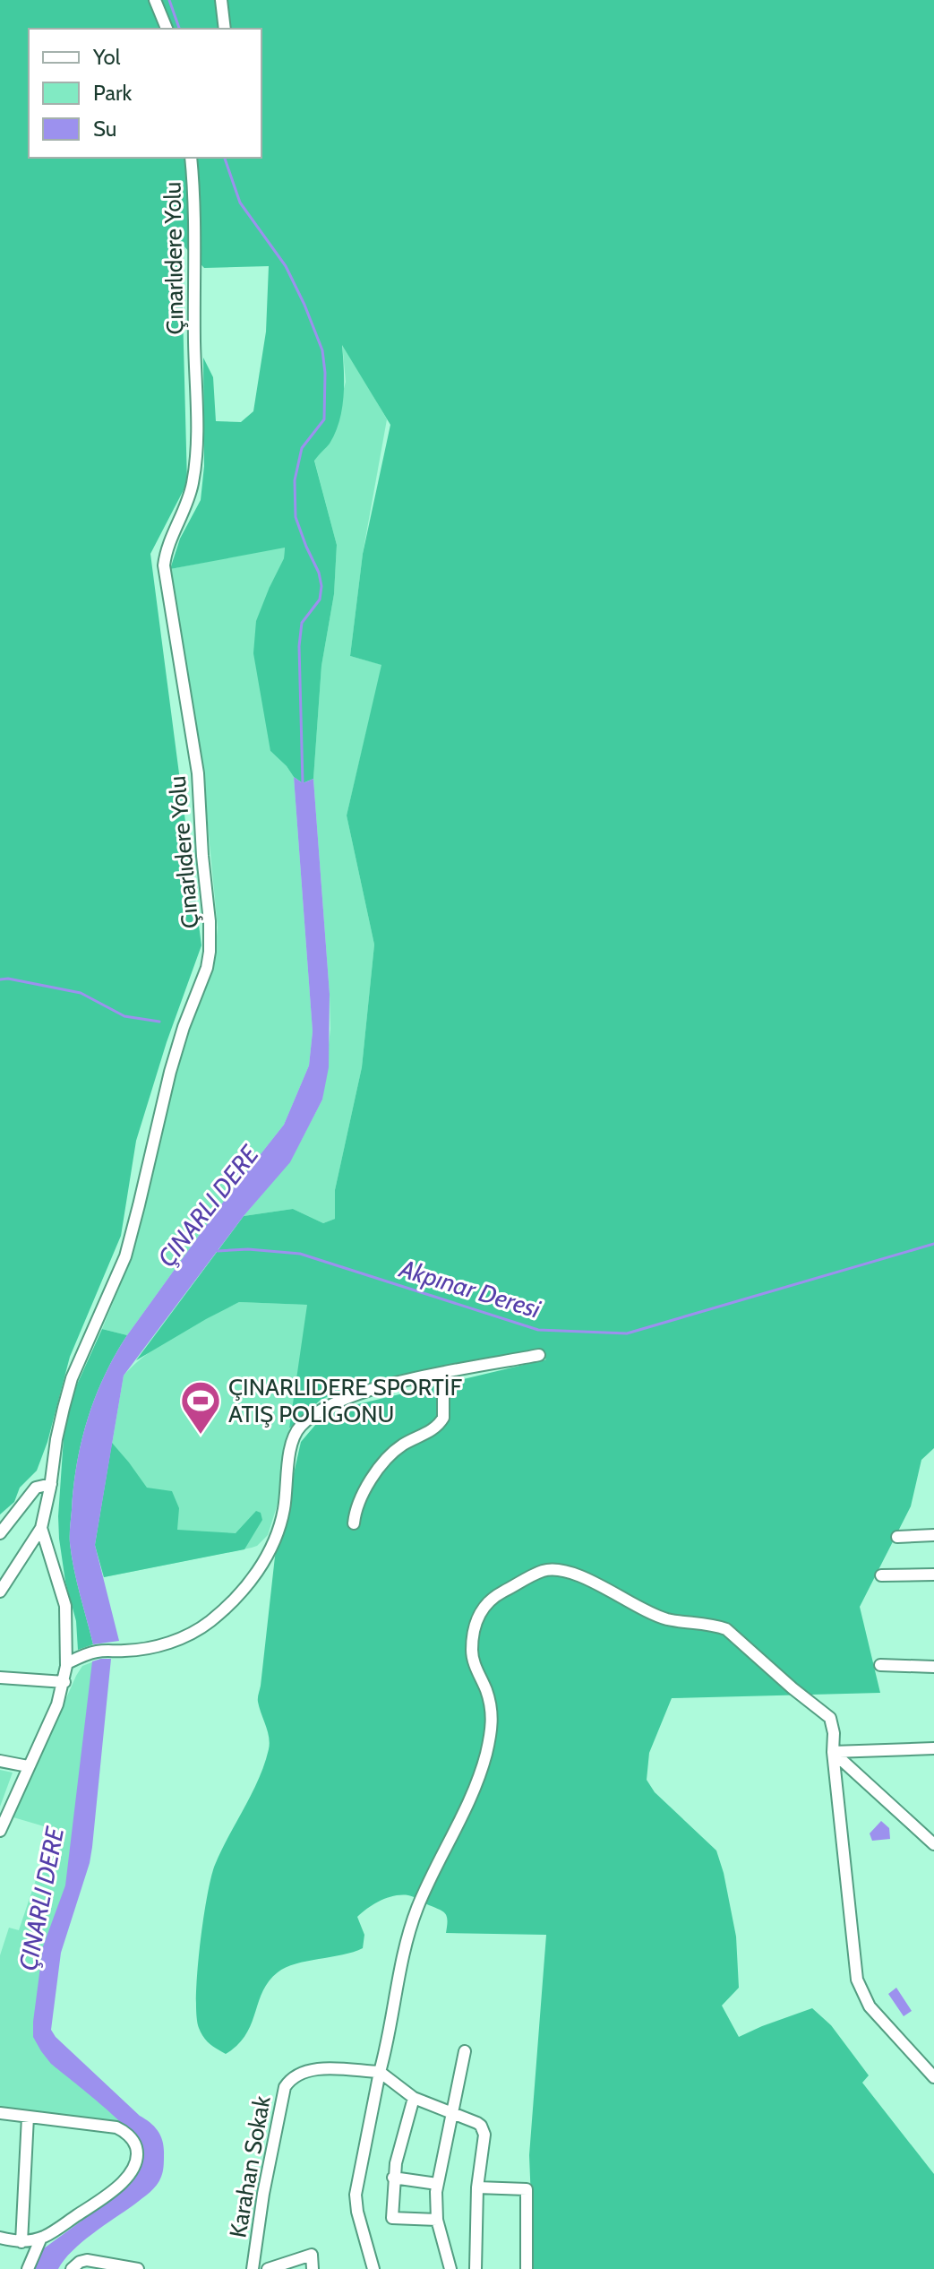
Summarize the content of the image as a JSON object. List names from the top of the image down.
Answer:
{
  "streets": {
    "street": ["Çınarlıdere Yolu", "Karahan Sokak"]
  },
  "water": ["ÇINARLI DERE", "Akpınar Deresi"],
  "places": {
    "sports": ["ÇINARLIDERE SPORTİF ATIŞ POLİGONU"]
  },
  "legend": ["Yol", "Park", "Su"]
}
